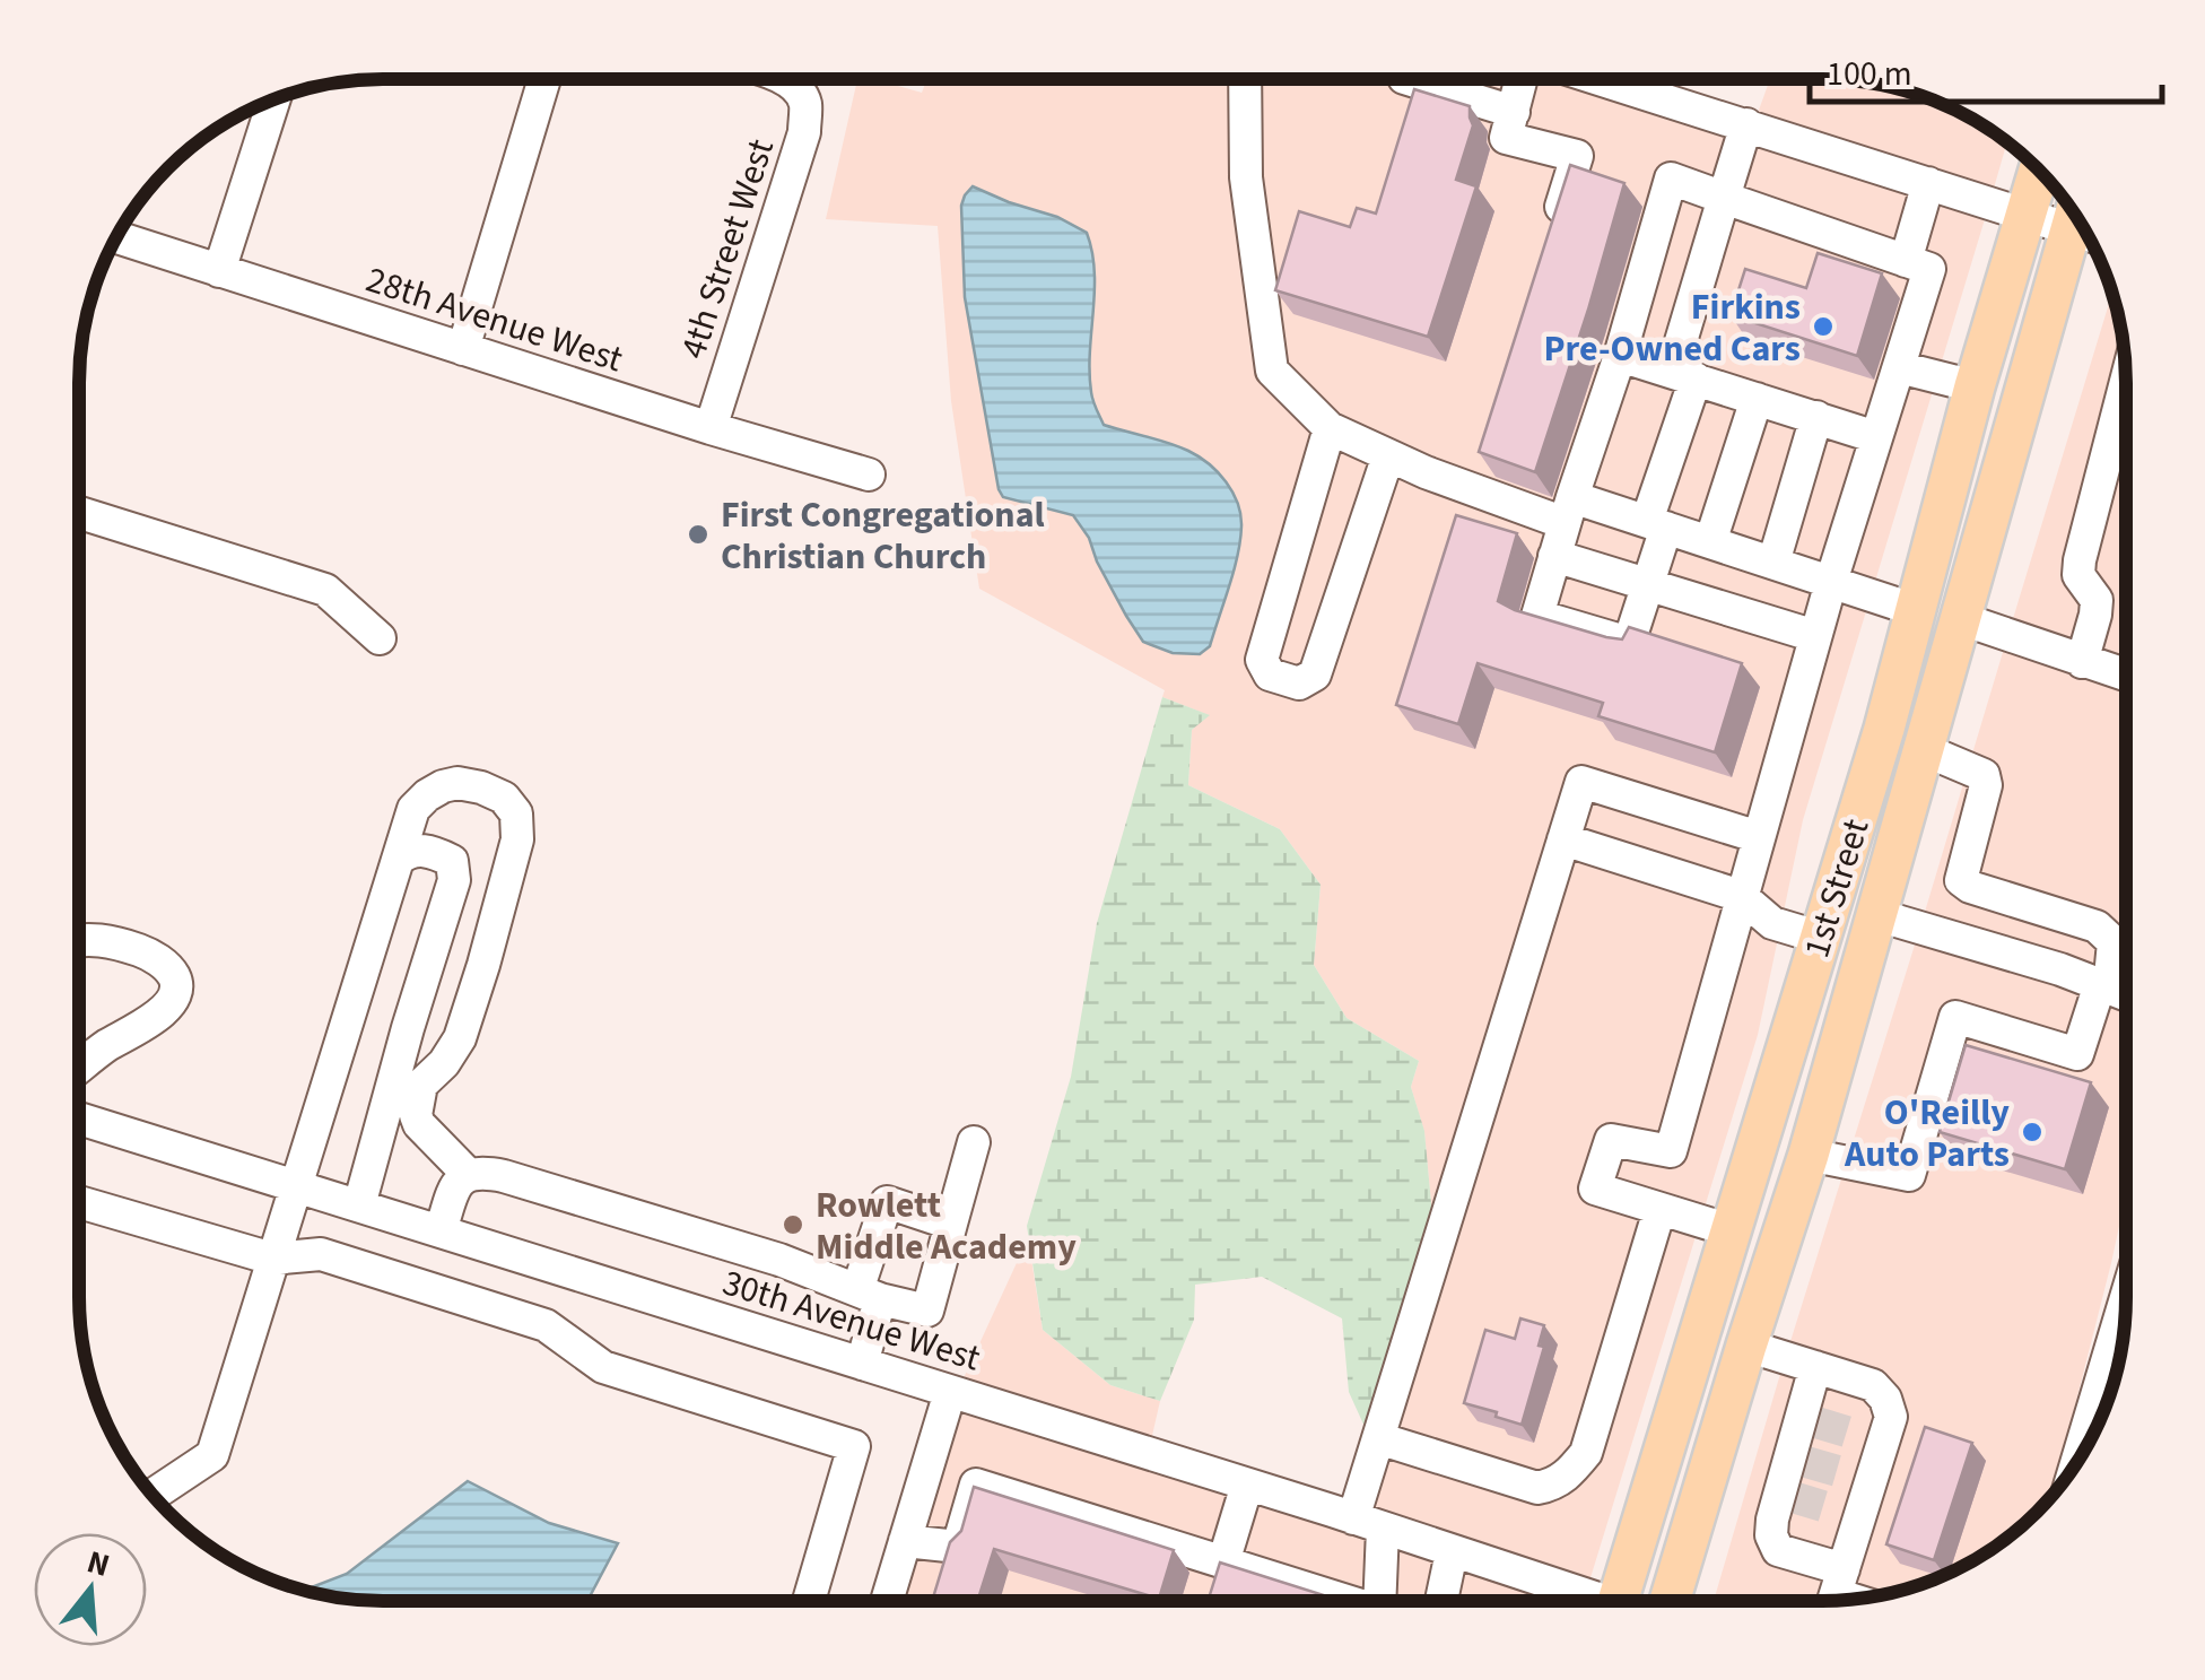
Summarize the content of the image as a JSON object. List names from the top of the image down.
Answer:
{
  "streets": {
    "main road": ["1st Street"],
    "street": ["4th Street West", "28th Avenue West", "30th Avenue West"]
  },
  "crossings": [
    ["4th Street West", "28th Avenue West"]
  ],
  "places": [
    "Firkins Pre-Owned Cars",
    "First Congregational Christian Church",
    "O'Reilly Auto Parts",
    "Rowlett Middle Academy"
  ],
  "scale_bar": "100 m",
  "north": "top"
}
